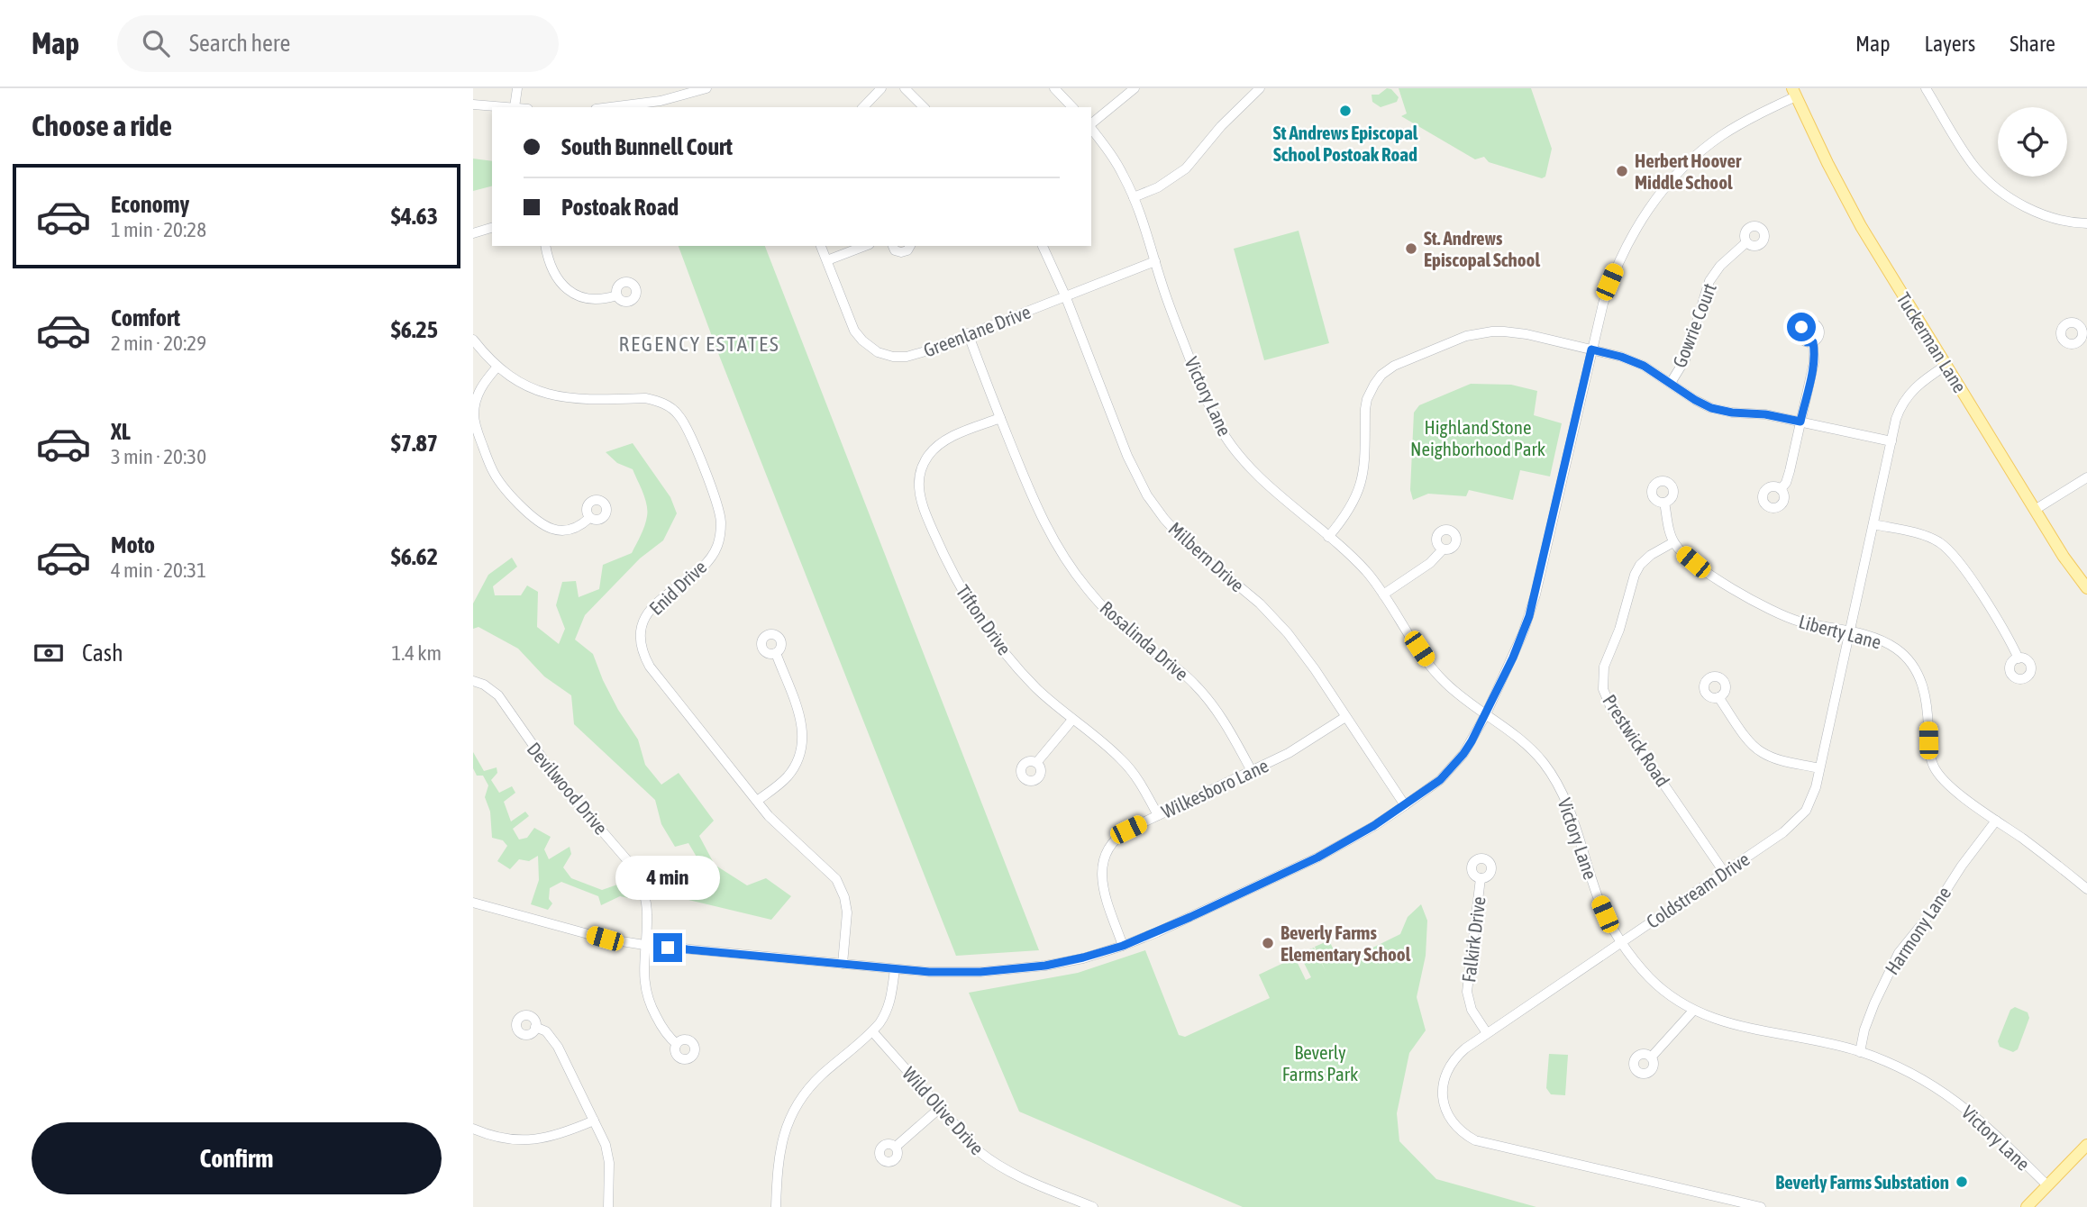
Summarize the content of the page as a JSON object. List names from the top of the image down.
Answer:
{
  "streets": {
    "main road": ["Tuckerman Lane"],
    "street": [
      "Gowrie Court",
      "Greenlane Drive",
      "Victory Lane",
      "Milbern Drive",
      "Enid Drive",
      "Tifton Drive",
      "Liberty Lane",
      "Rosalinda Drive",
      "Prestwick Road",
      "Devilwood Drive",
      "Wilkesboro Lane",
      "Coldstream Drive",
      "Harmony Lane",
      "Falkirk Drive",
      "Wild Olive Drive"
    ]
  },
  "crossings": [
    ["Greenlane Drive", "Victory Lane"],
    ["Greenlane Drive", "Milbern Drive"],
    ["Greenlane Drive", "Rosalinda Drive"],
    ["Tuckerman Lane", "Coldstream Drive"],
    ["Victory Lane", "Coldstream Drive"],
    ["Victory Lane", "Harmony Lane"],
    ["Milbern Drive", "Wilkesboro Lane"],
    ["Tifton Drive", "Rosalinda Drive"],
    ["Tifton Drive", "Wilkesboro Lane"],
    ["Liberty Lane", "Prestwick Road"],
    ["Liberty Lane", "Coldstream Drive"],
    ["Liberty Lane", "Harmony Lane"],
    ["Rosalinda Drive", "Wilkesboro Lane"],
    ["Prestwick Road", "Coldstream Drive"],
    ["Coldstream Drive", "Falkirk Drive"]
  ],
  "districts": ["REGENCY ESTATES"],
  "parks": ["Highland Stone Neighborhood Park", "Beverly Farms Park"],
  "places": [
    "St Andrews Episcopal School Postoak Road",
    "Herbert Hoover Middle School",
    "St. Andrews Episcopal School",
    "Beverly Farms Elementary School",
    "Beverly Farms Substation"
  ],
  "page": {
    "header": "Map",
    "search": "Search here",
    "nav": ["Map", "Layers", "Share"],
    "heading": "Choose a ride",
    "banner": ["South Bunnell Court", "Postoak Road"],
    "list": [
      {
        "name": "Economy",
        "note": "1 min · 20:28",
        "value": "$4.63"
      },
      {
        "name": "Comfort",
        "note": "2 min · 20:29",
        "value": "$6.25"
      },
      {
        "name": "XL",
        "note": "3 min · 20:30",
        "value": "$7.87"
      },
      {
        "name": "Moto",
        "note": "4 min · 20:31",
        "value": "$6.62"
      }
    ],
    "pay": ["Cash", "1.4 km"],
    "bubble": "4 min",
    "buttons": "Confirm"
  }
}
